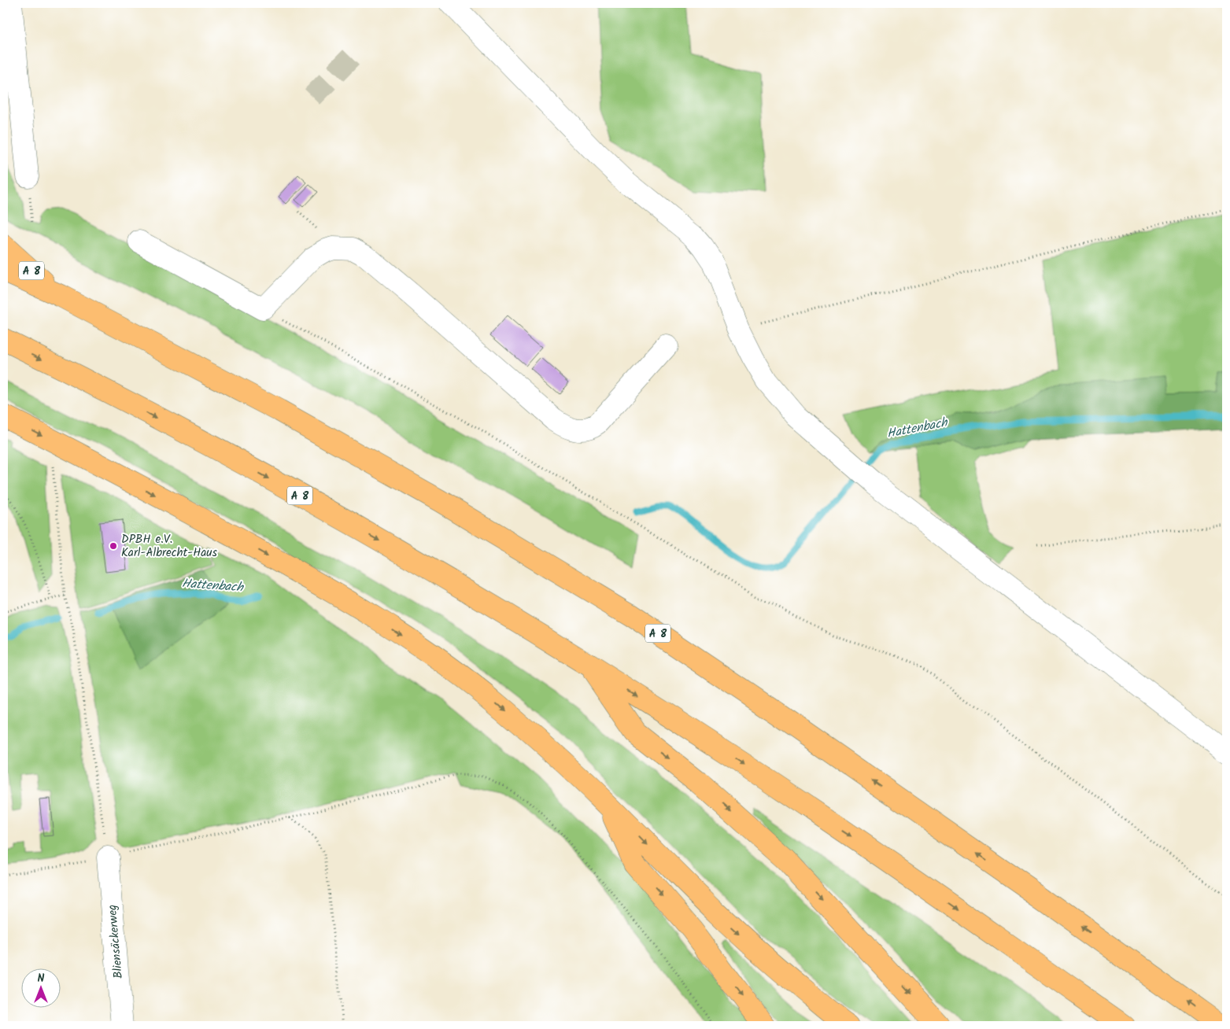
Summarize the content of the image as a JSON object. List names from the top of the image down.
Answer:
{
  "streets": {
    "highway": ["A 8"],
    "street": ["Bliensäckerweg"]
  },
  "water": ["Hattenbach"],
  "places": ["DPBH e.V. Karl-Albrecht-Haus"],
  "north": "top"
}
